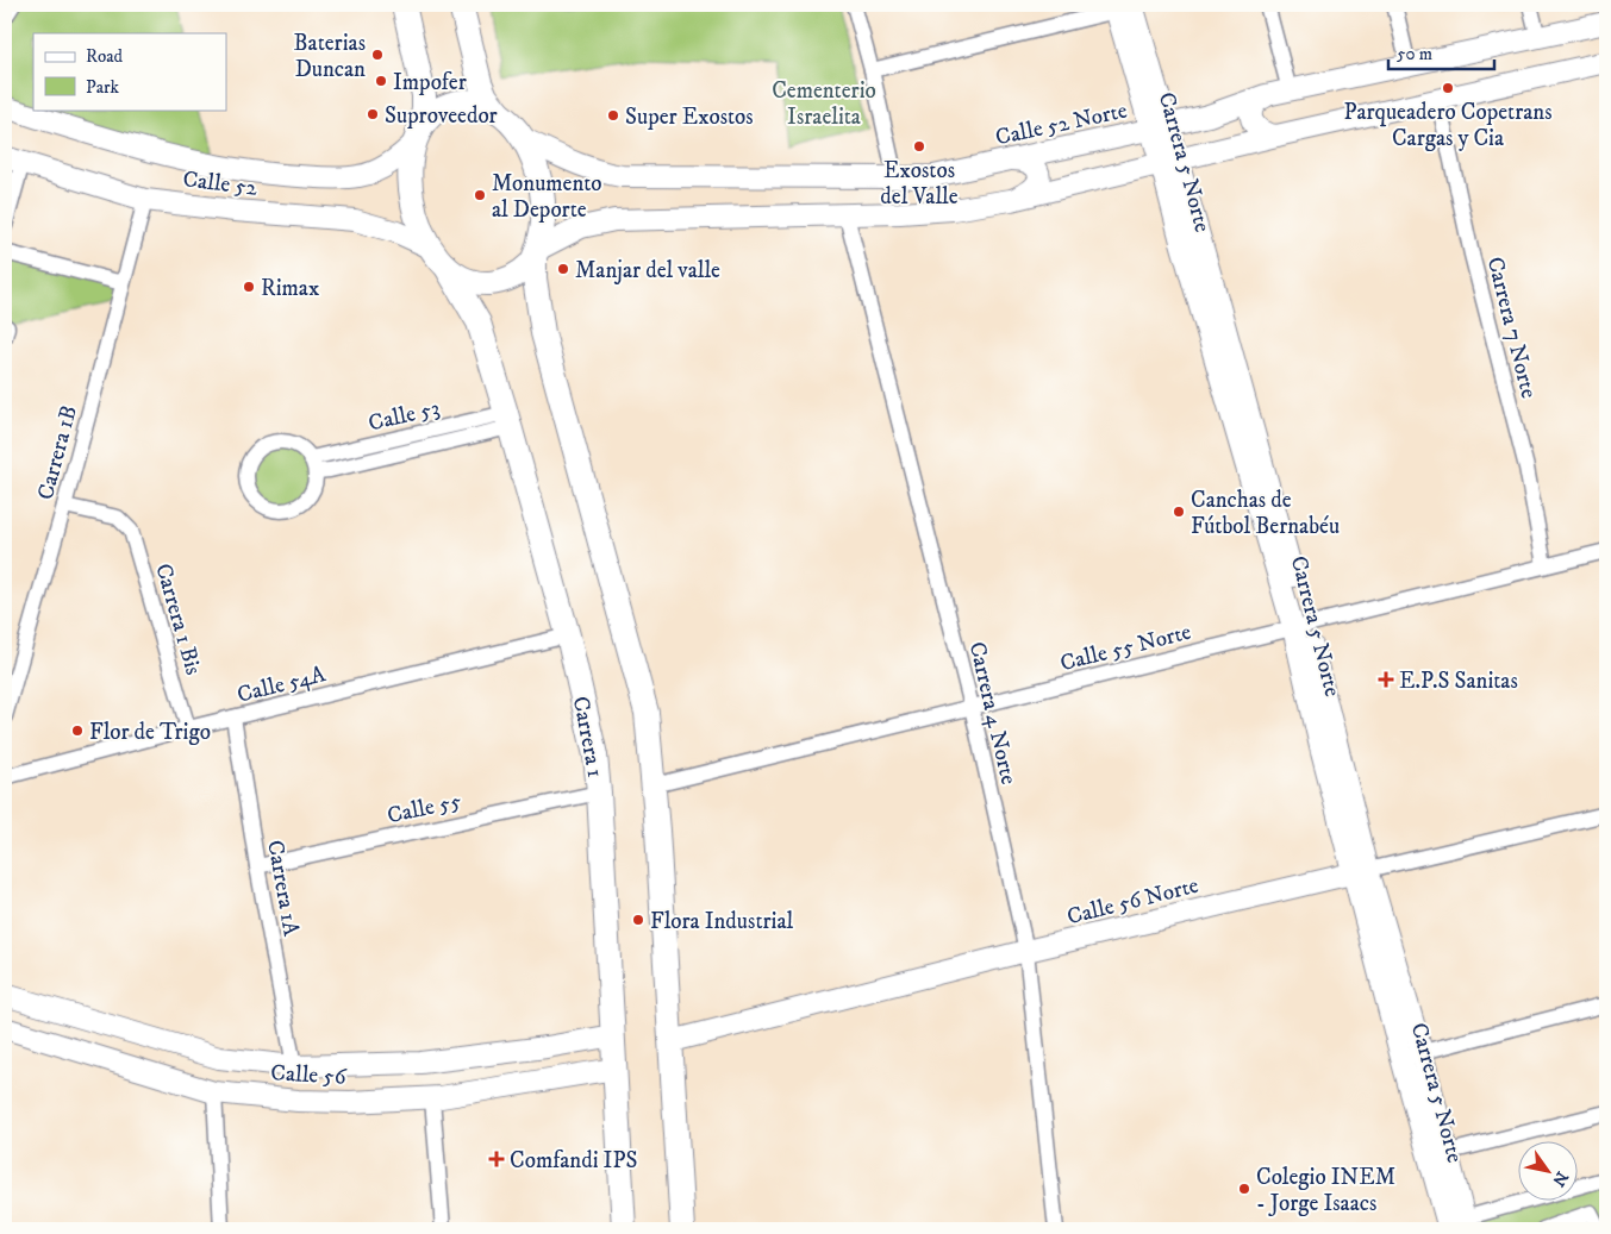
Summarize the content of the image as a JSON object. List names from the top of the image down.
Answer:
{
  "streets": {
    "main road": ["Carrera 1"],
    "street": [
      "Calle 52 Norte",
      "Carrera 5 Norte",
      "Calle 52",
      "Carrera 7 Norte",
      "Calle 53",
      "Carrera 1B",
      "Carrera 1 Bis",
      "Calle 55 Norte",
      "Calle 54A",
      "Carrera 4 Norte",
      "Calle 55",
      "Carrera 1A",
      "Calle 56 Norte",
      "Calle 56"
    ]
  },
  "crossings": [
    ["Calle 52 Norte", "Carrera 5 Norte"],
    ["Calle 52 Norte", "Calle 52"],
    ["Calle 52 Norte", "Carrera 1"],
    ["Carrera 5 Norte", "Calle 55 Norte"],
    ["Carrera 5 Norte", "Calle 56 Norte"],
    ["Calle 52", "Carrera 1B"],
    ["Calle 52", "Carrera 1"],
    ["Carrera 7 Norte", "Calle 55 Norte"],
    ["Calle 53", "Carrera 1"],
    ["Carrera 1B", "Carrera 1 Bis"],
    ["Carrera 1 Bis", "Calle 54A"],
    ["Calle 55 Norte", "Carrera 4 Norte"],
    ["Calle 54A", "Carrera 1"],
    ["Calle 54A", "Carrera 1A"],
    ["Carrera 4 Norte", "Calle 56 Norte"],
    ["Carrera 1", "Calle 55"],
    ["Carrera 1", "Calle 56"],
    ["Calle 55", "Carrera 1A"],
    ["Carrera 1A", "Calle 56"]
  ],
  "parks": ["Cementerio Israelita"],
  "places": {
    "other": [
      "Baterias Duncan",
      "Impofer",
      "Parqueadero Copetrans Cargas y Cia",
      "Suproveedor",
      "Super Exostos",
      "Exostos del Valle",
      "Monumento al Deporte",
      "Manjar del valle",
      "Rimax",
      "Canchas de Fútbol Bernabéu",
      "Flor de Trigo",
      "Flora Industrial",
      "Colegio INEM - Jorge Isaacs"
    ],
    "health": ["E.P.S Sanitas", "Comfandi IPS"]
  },
  "legend": ["Road", "Park"],
  "scale_bar": "50 m",
  "north": "bottom right"
}
